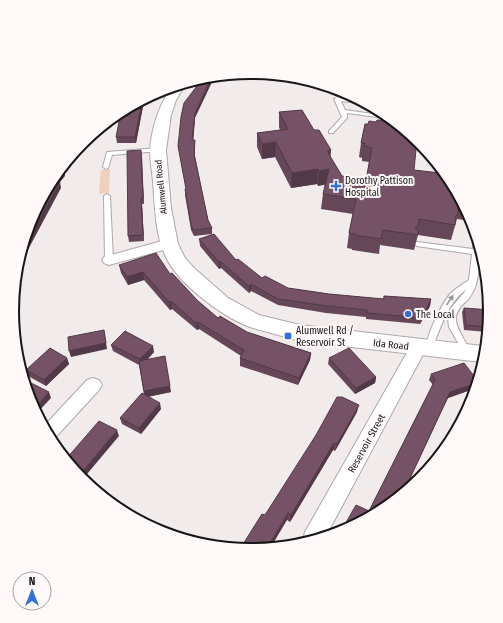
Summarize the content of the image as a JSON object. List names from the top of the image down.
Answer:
{
  "streets": {
    "street": ["Alumwell Road", "Ida Road", "Reservoir Street"]
  },
  "crossings": [
    ["Alumwell Road", "Ida Road"],
    ["Ida Road", "Reservoir Street"]
  ],
  "places": {
    "health": ["Dorothy Pattison Hospital"],
    "other": ["The Local"],
    "transit": ["Alumwell Rd / Reservoir St"]
  },
  "north": "top"
}
